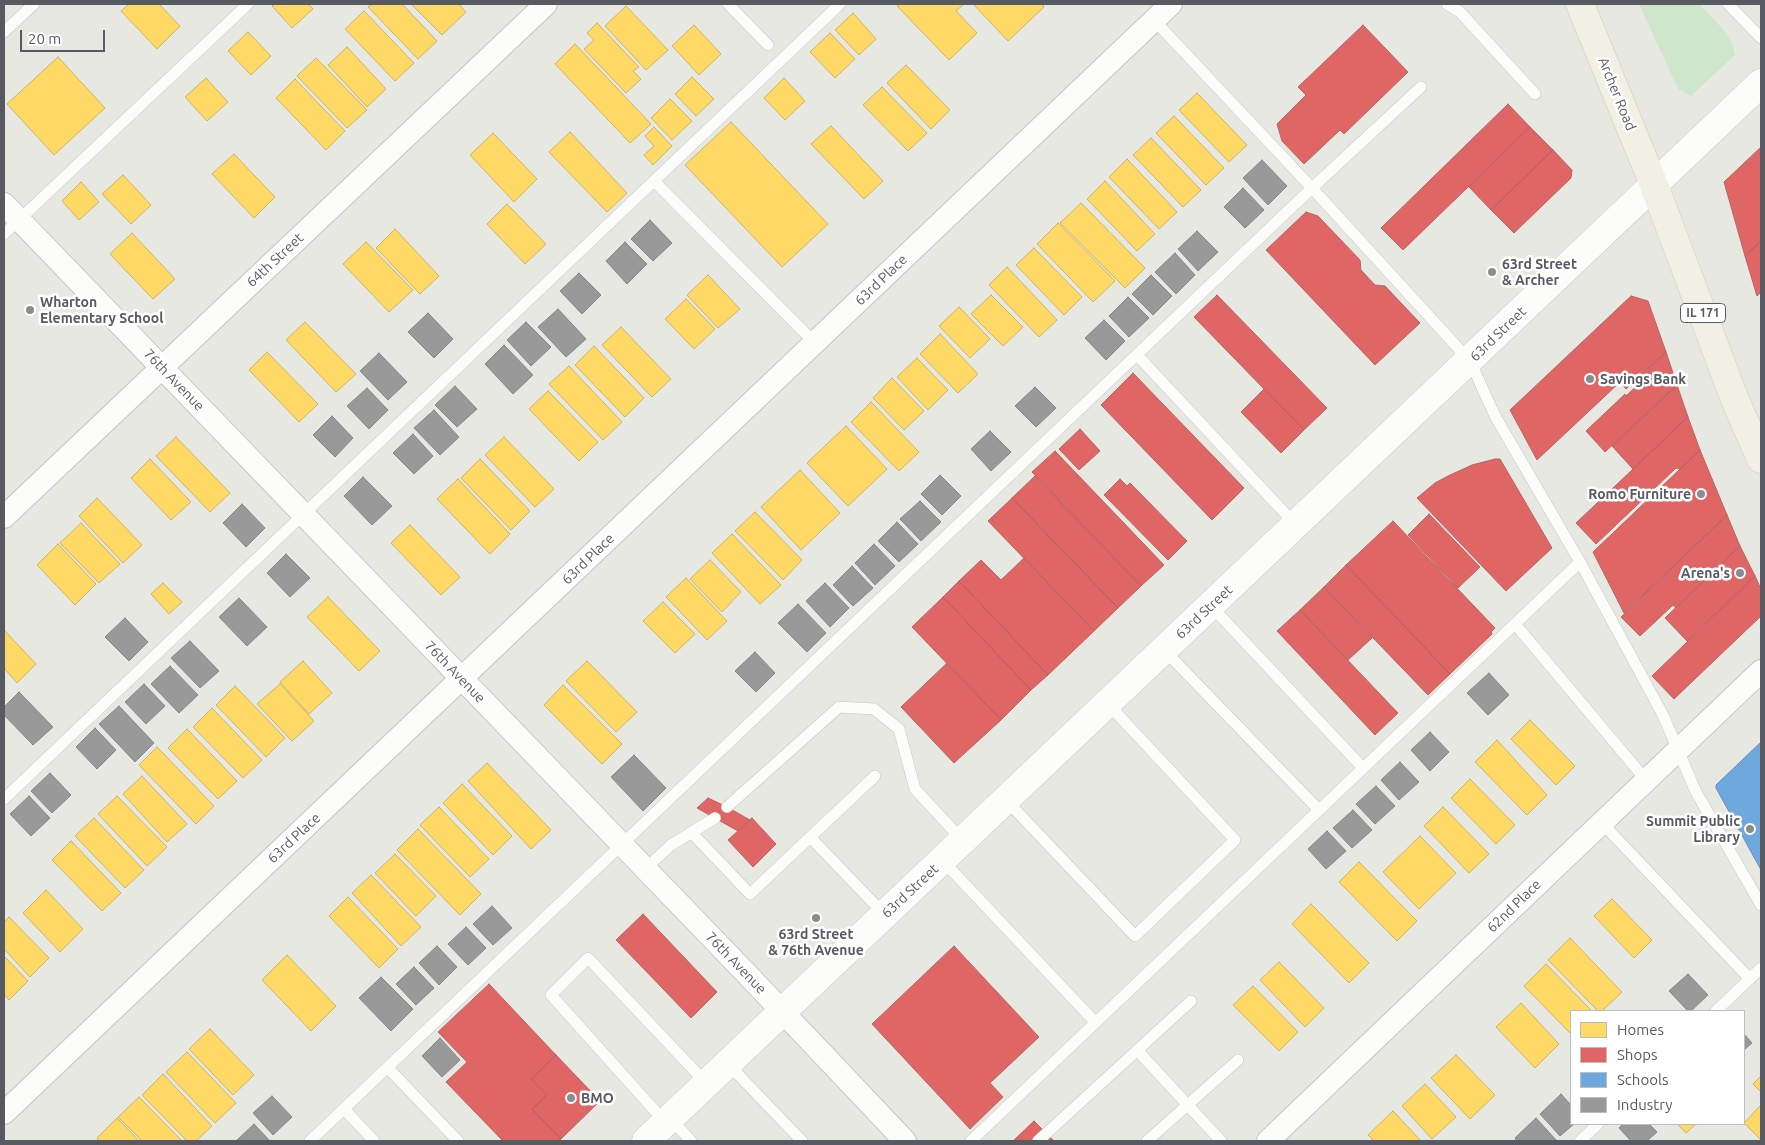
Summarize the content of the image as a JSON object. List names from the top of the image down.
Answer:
{
  "streets": {
    "main road": ["Archer Road", "IL 171", "63rd Street"],
    "street": [
      "64th Street",
      "63rd Place",
      "76th Avenue",
      "62nd Place"
    ]
  },
  "crossings": [
    ["Archer Road", "IL 171"],
    ["Archer Road", "63rd Street"],
    ["64th Street", "76th Avenue"],
    ["63rd Place", "76th Avenue"],
    ["IL 171", "63rd Street"],
    ["63rd Street", "76th Avenue"]
  ],
  "places": [
    "63rd Street & Archer",
    "Wharton Elementary School",
    "Savings Bank",
    "Romo Furniture",
    "Arena's",
    "Summit Public Library",
    "63rd Street & 76th Avenue",
    "BMO"
  ],
  "legend": [
    "Homes",
    "Shops",
    "Schools",
    "Industry"
  ],
  "scale_bar": "20 m"
}
